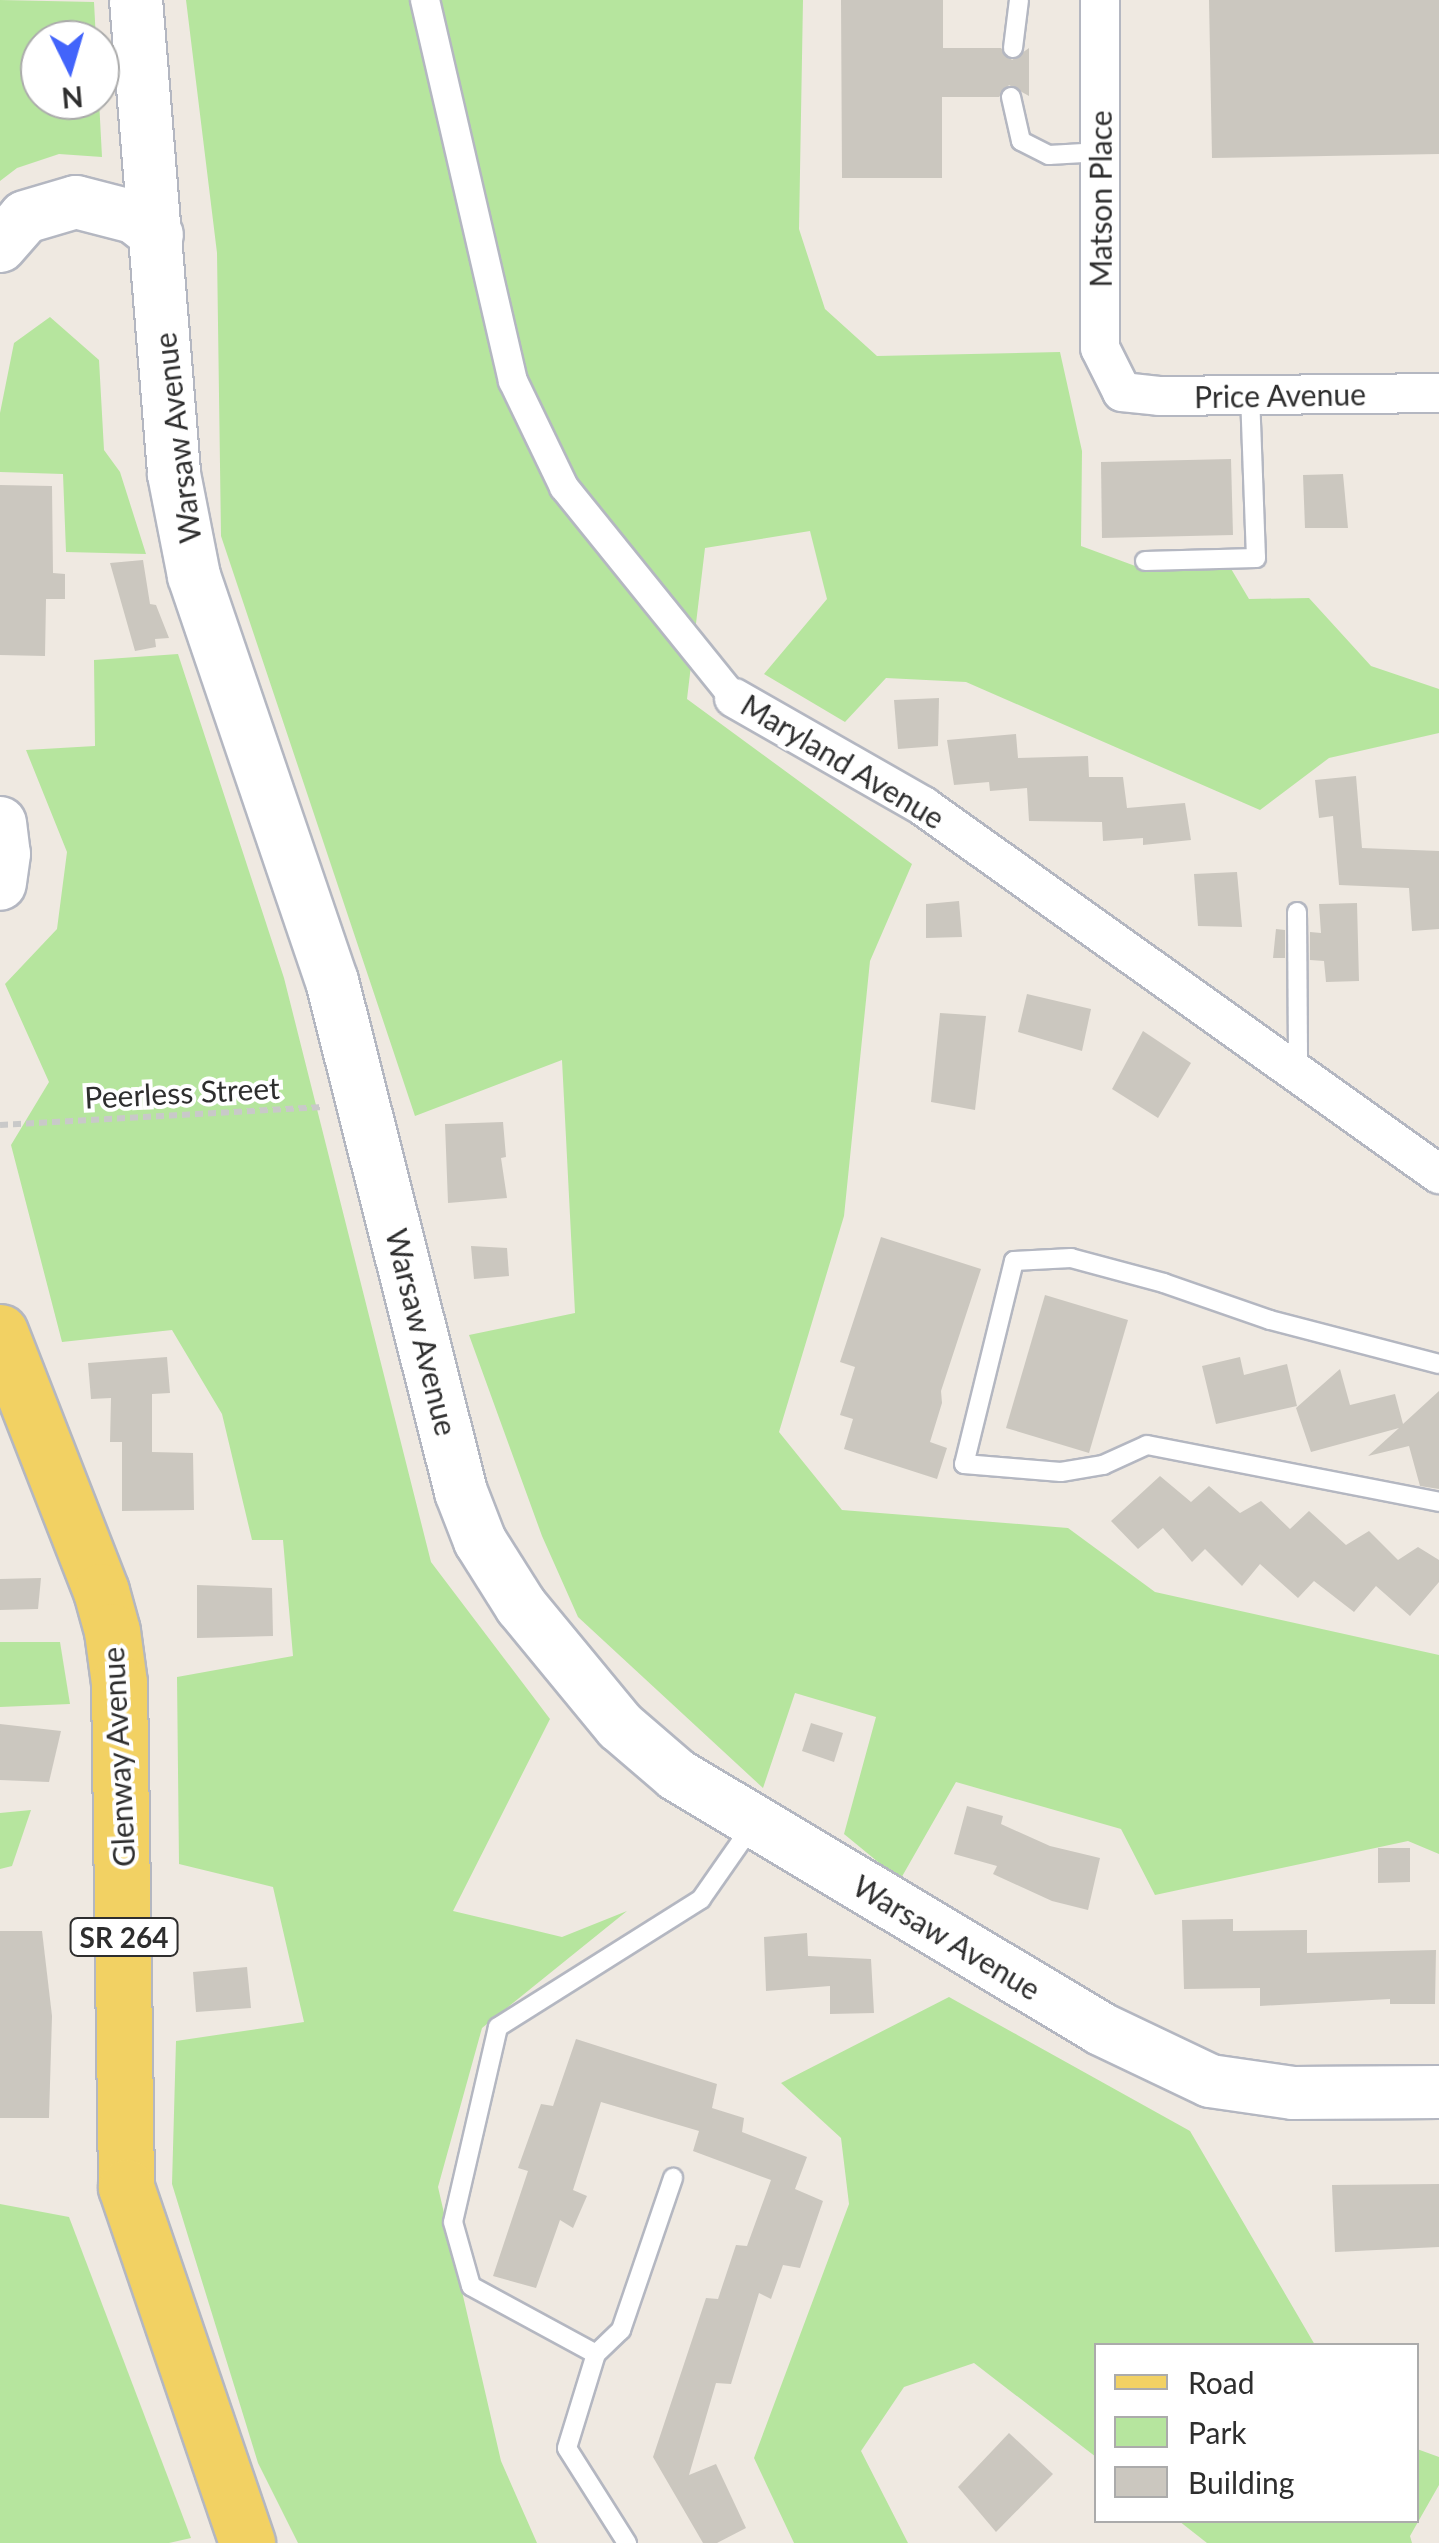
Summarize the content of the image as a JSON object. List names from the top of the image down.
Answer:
{
  "streets": {
    "main road": ["Warsaw Avenue", "Glenway Avenue", "SR 264"],
    "street": ["Matson Place", "Price Avenue", "Maryland Avenue"],
    "path": ["Peerless Street"]
  },
  "crossings": [
    ["Matson Place", "Price Avenue"],
    ["Warsaw Avenue", "Peerless Street"]
  ],
  "legend": ["Road", "Park", "Building"],
  "north": "bottom"
}
